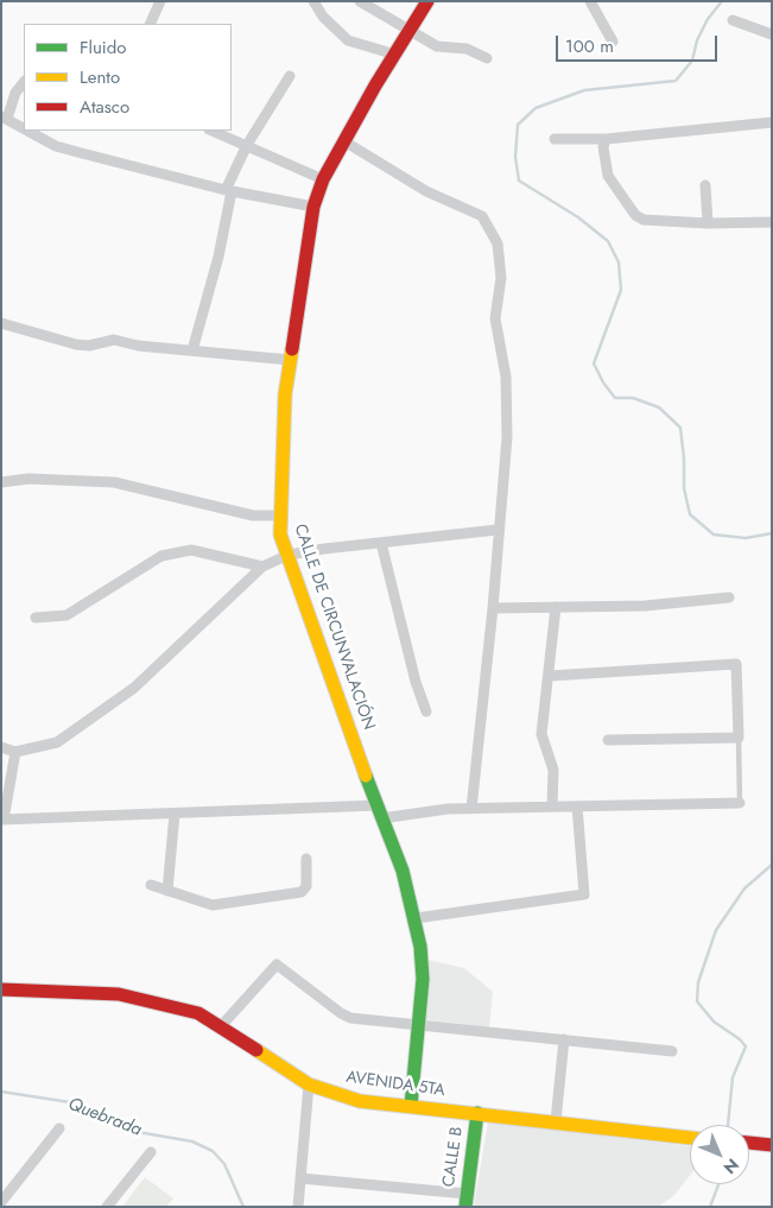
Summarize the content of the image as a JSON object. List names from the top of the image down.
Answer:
{
  "streets": {
    "street": ["CALLE DE CIRCUNVALACIÓN", "AVENIDA 5TA", "CALLE B"]
  },
  "crossings": [
    ["CALLE DE CIRCUNVALACIÓN", "AVENIDA 5TA"],
    ["AVENIDA 5TA", "CALLE B"]
  ],
  "water": ["Quebrada"],
  "legend": ["Fluido", "Lento", "Atasco"],
  "scale_bar": "100 m",
  "north": "bottom right"
}
